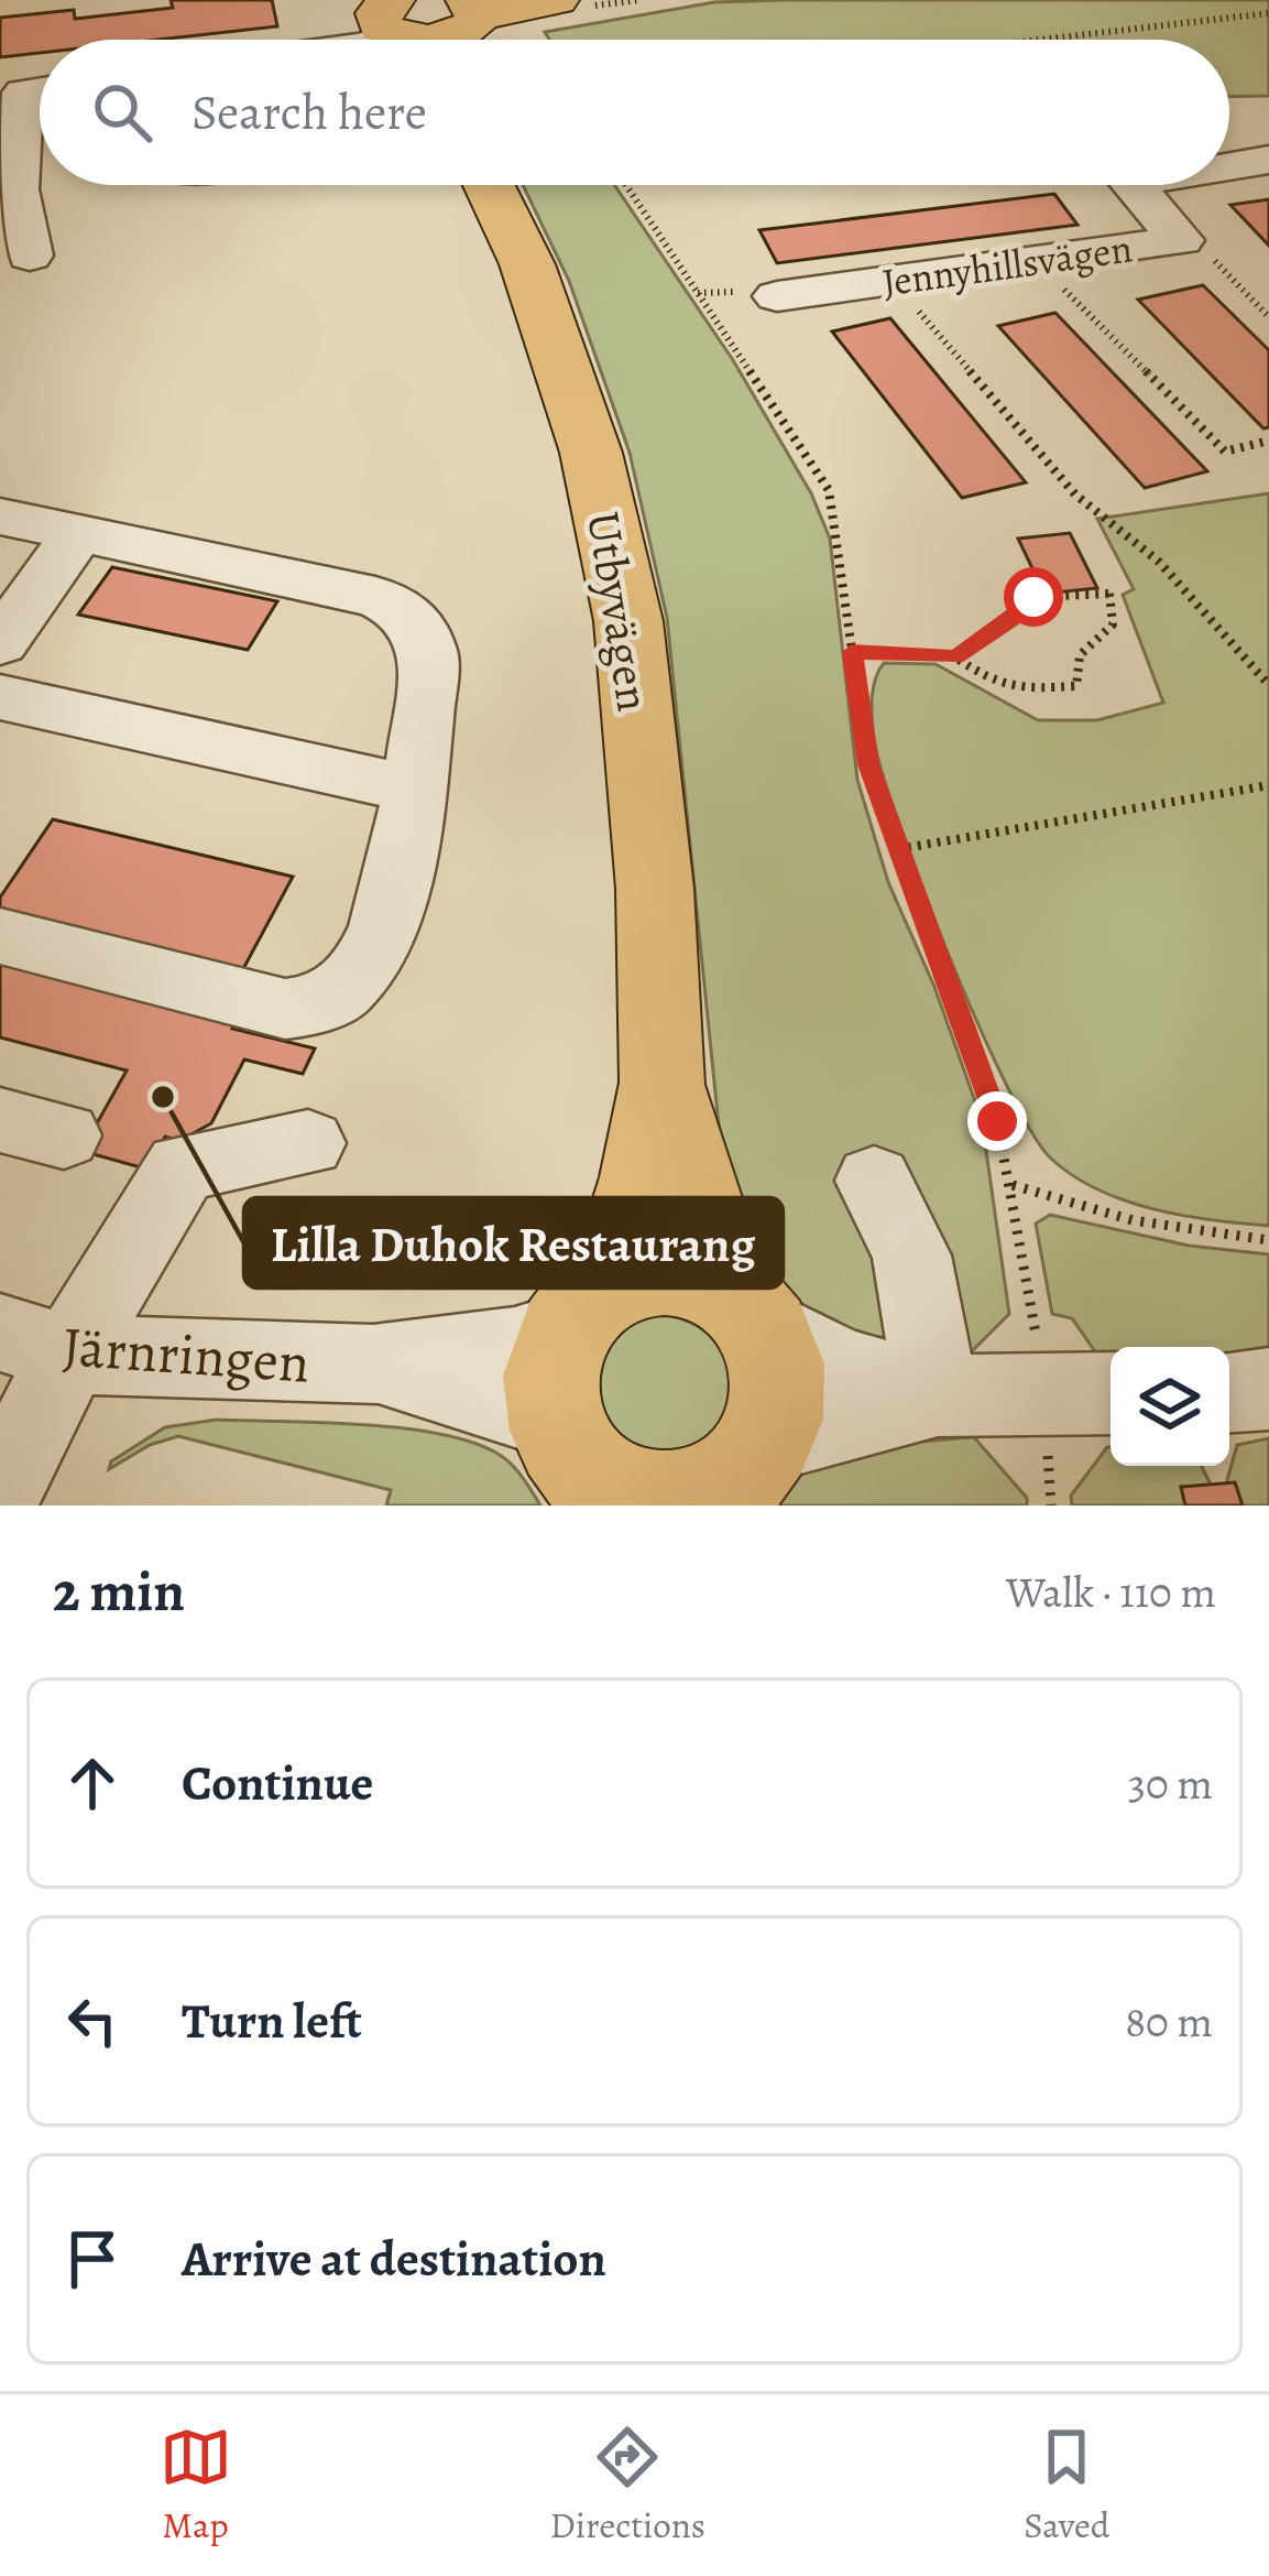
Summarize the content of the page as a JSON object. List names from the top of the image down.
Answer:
{
  "streets": {
    "main road": ["Utbyvägen"],
    "street": ["Jennyhillsvägen", "Järnringen"]
  },
  "crossings": [
    ["Utbyvägen", "Järnringen"]
  ],
  "places": ["Lilla Duhok Restaurang"],
  "page": {
    "search": "Search here",
    "heading": ["2 min", "Walk · 110 m"],
    "list": [
      ["Continue", "30 m"],
      ["Turn left", "80 m"],
      "Arrive at destination"
    ],
    "nav": ["Map", "Directions", "Saved"]
  }
}
